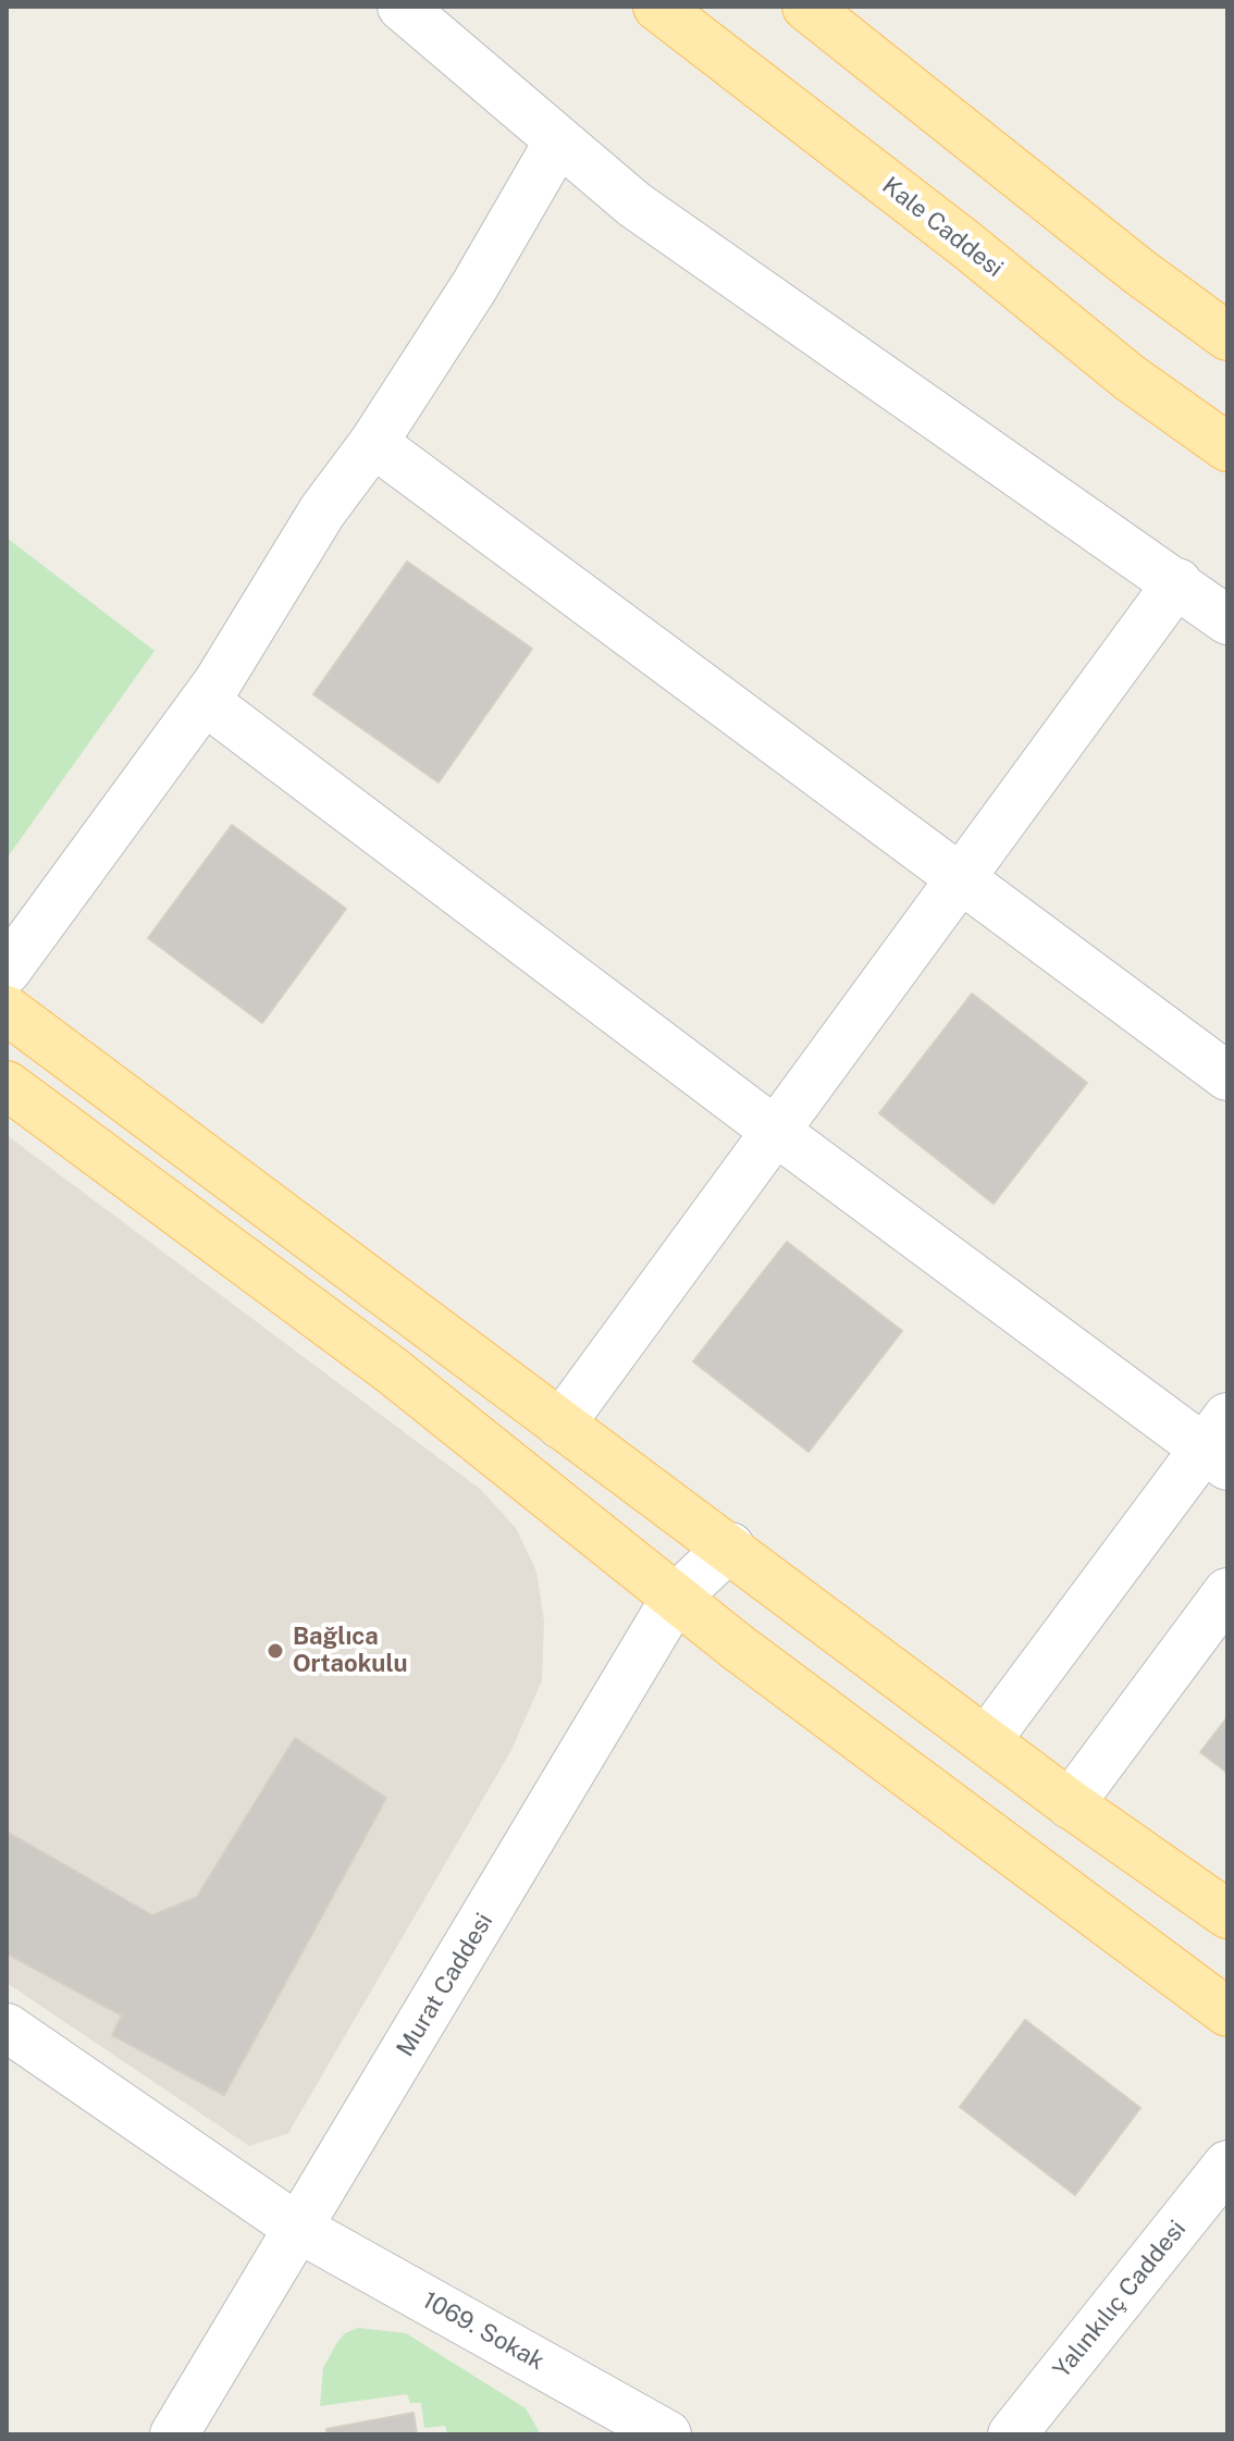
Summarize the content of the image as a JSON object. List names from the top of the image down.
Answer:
{
  "streets": {
    "main road": ["Kale Caddesi"],
    "street": ["Murat Caddesi", "Yalınkılıç Caddesi", "1069. Sokak"]
  },
  "crossings": [
    ["Murat Caddesi", "1069. Sokak"]
  ],
  "places": ["Bağlıca Ortaokulu"]
}
